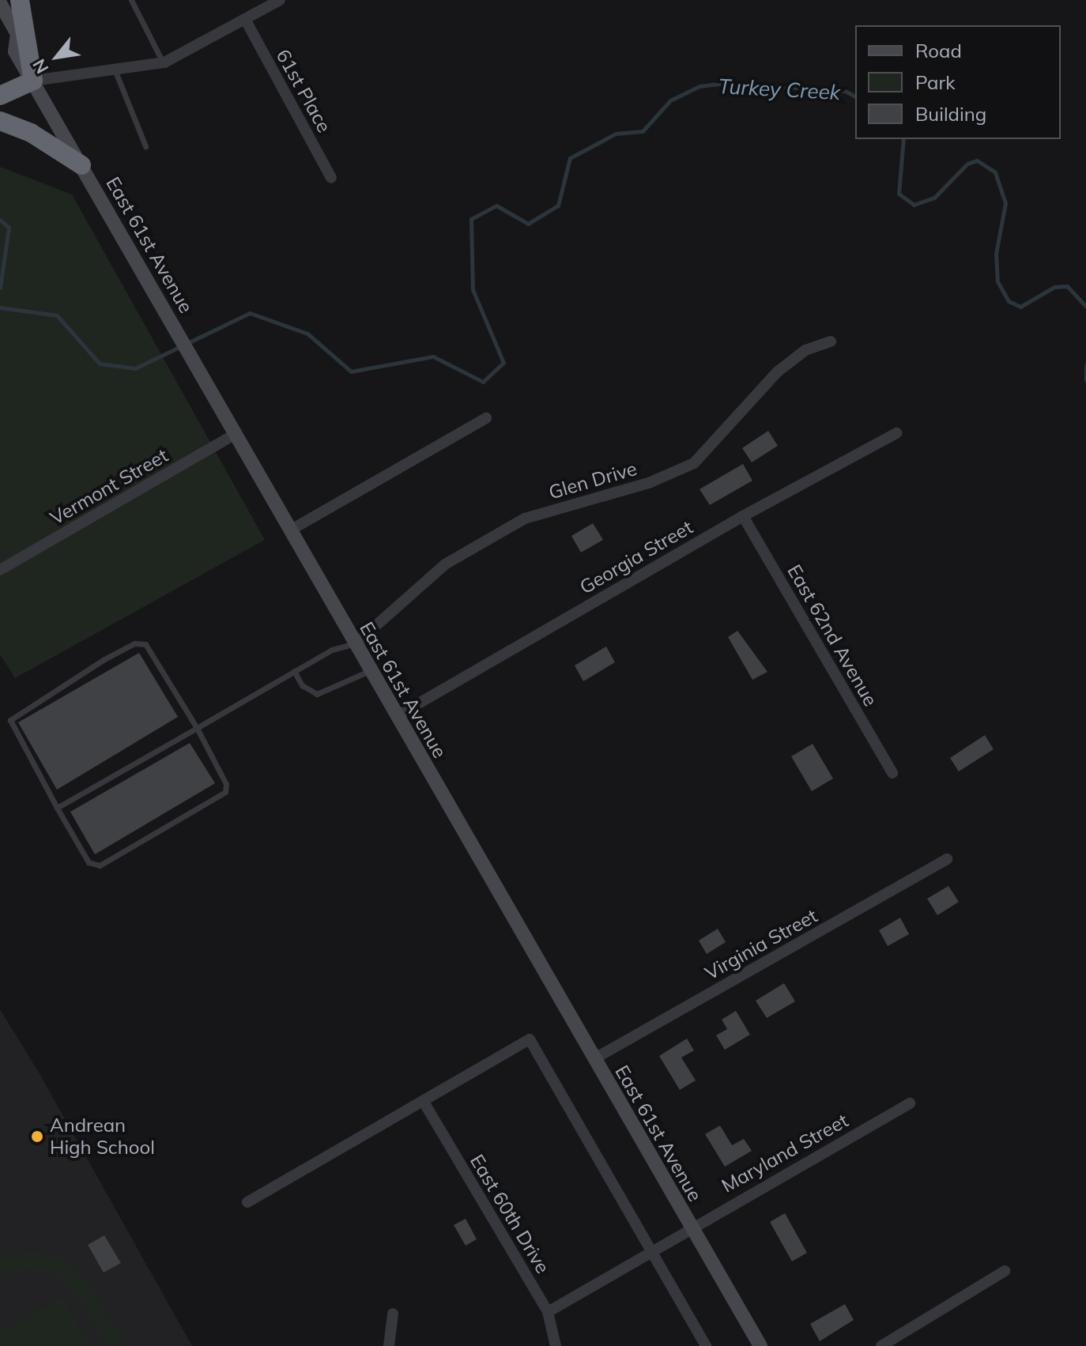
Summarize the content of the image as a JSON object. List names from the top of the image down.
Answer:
{
  "streets": {
    "main road": ["East 61st Avenue"],
    "street": [
      "61st Place",
      "Glen Drive",
      "Vermont Street",
      "Georgia Street",
      "East 62nd Avenue",
      "Virginia Street",
      "Maryland Street",
      "East 60th Drive"
    ]
  },
  "crossings": [
    ["East 61st Avenue", "Glen Drive"],
    ["East 61st Avenue", "Vermont Street"],
    ["East 61st Avenue", "Georgia Street"],
    ["East 61st Avenue", "Virginia Street"],
    ["East 61st Avenue", "Maryland Street"],
    ["Georgia Street", "East 62nd Avenue"],
    ["Maryland Street", "East 60th Drive"]
  ],
  "water": ["Turkey Creek"],
  "places": ["Andrean High School"],
  "legend": ["Road", "Park", "Building"],
  "north": "bottom left"
}
